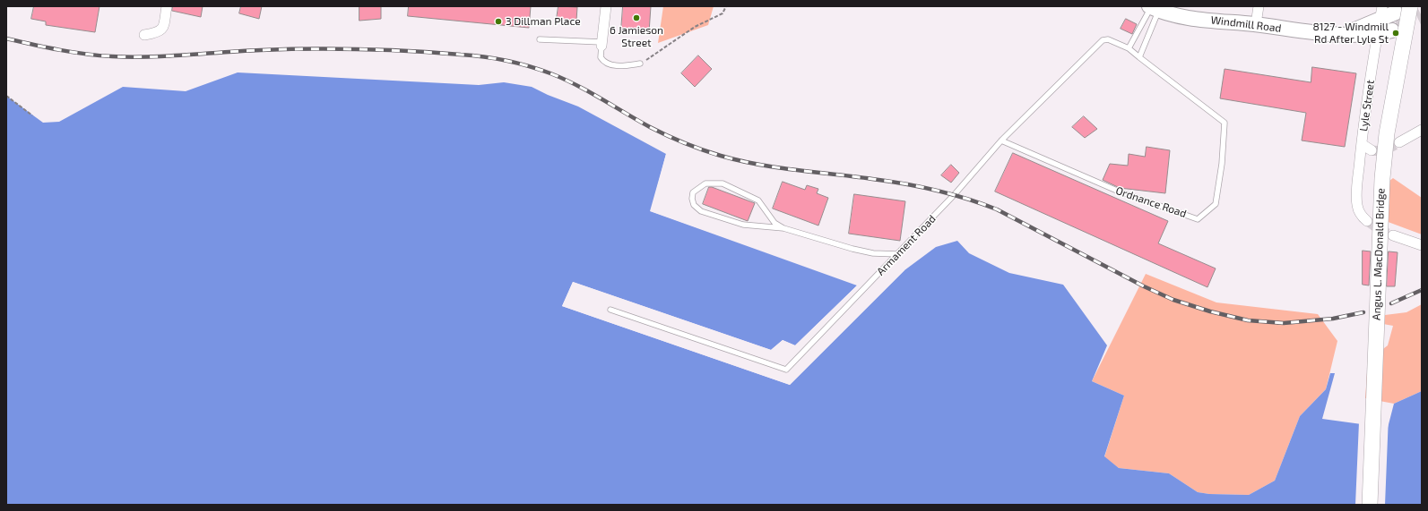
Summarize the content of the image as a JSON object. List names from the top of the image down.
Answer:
{
  "streets": {
    "main road": ["Windmill Road", "Angus L. MacDonald Bridge"],
    "street": ["Lyle Street"],
    "lane": ["Ordnance Road", "Armament Road"]
  },
  "crossings": [
    ["Windmill Road", "Lyle Street"],
    ["Ordnance Road", "Armament Road"]
  ],
  "places": ["6 Jamieson Street", "3 Dillman Place", "8127 - Windmill Rd After Lyle St"]
}
